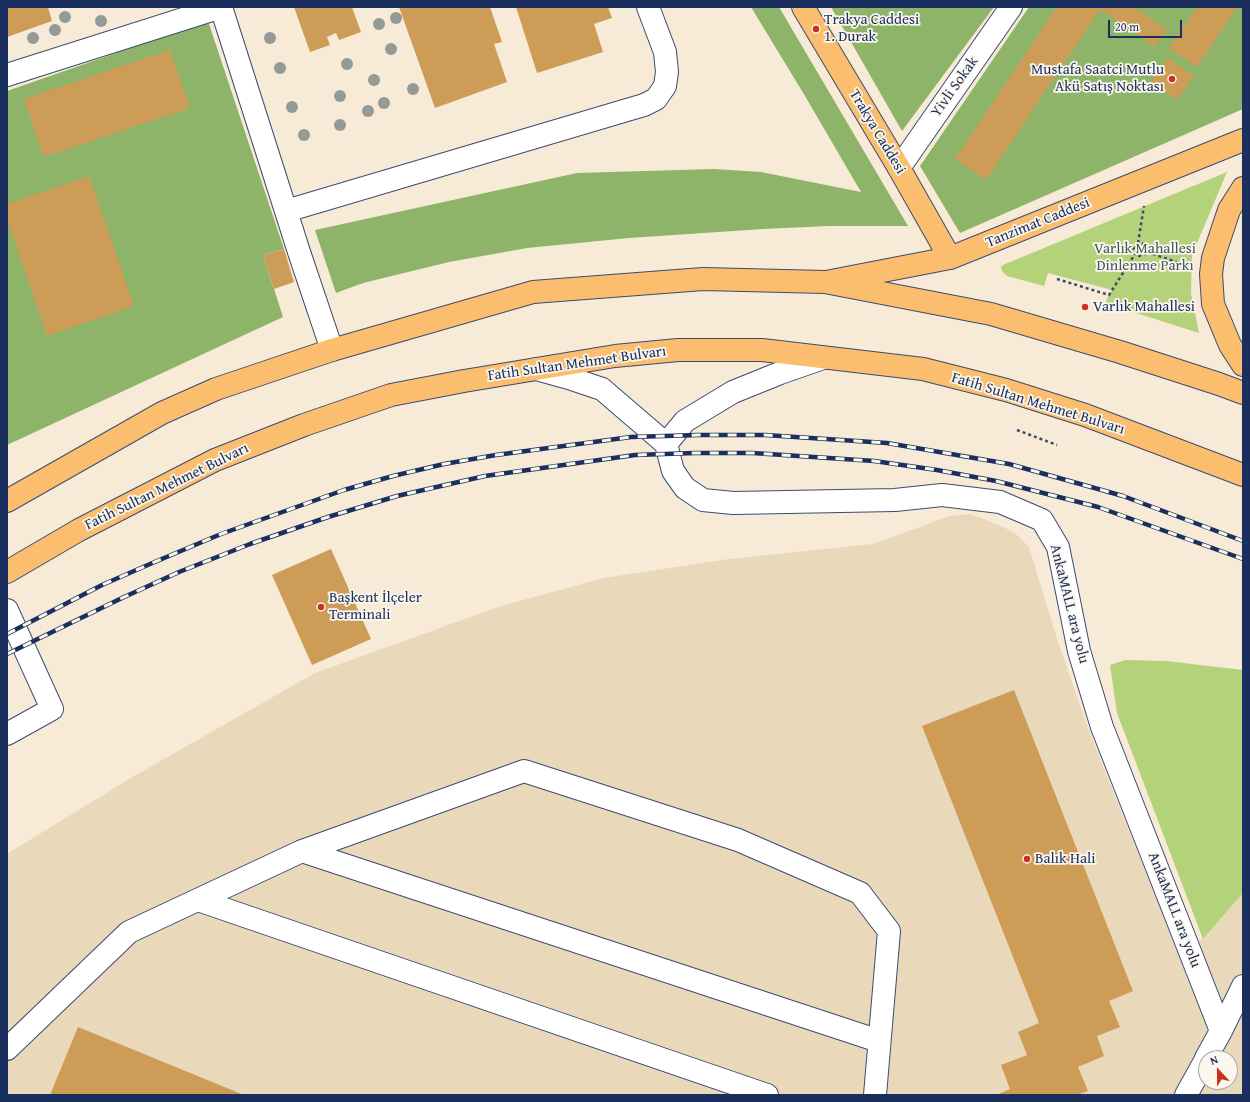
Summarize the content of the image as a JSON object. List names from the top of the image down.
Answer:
{
  "streets": {
    "main road": ["Trakya Caddesi", "Tanzimat Caddesi", "Fatih Sultan Mehmet Bulvarı"],
    "street": ["Yivli Sokak", "AnkaMALL ara yolu"]
  },
  "crossings": [
    ["Yivli Sokak", "Trakya Caddesi"],
    ["Trakya Caddesi", "Tanzimat Caddesi"]
  ],
  "parks": ["Varlık Mahallesi Dinlenme Parkı"],
  "places": [
    "Trakya Caddesi 1. Durak",
    "Mustafa Saatci Mutlu Akü Satış Noktası",
    "Varlık Mahallesi",
    "Başkent İlçeler Terminali",
    "Balık Hali"
  ],
  "scale_bar": "20 m",
  "north": "top"
}
